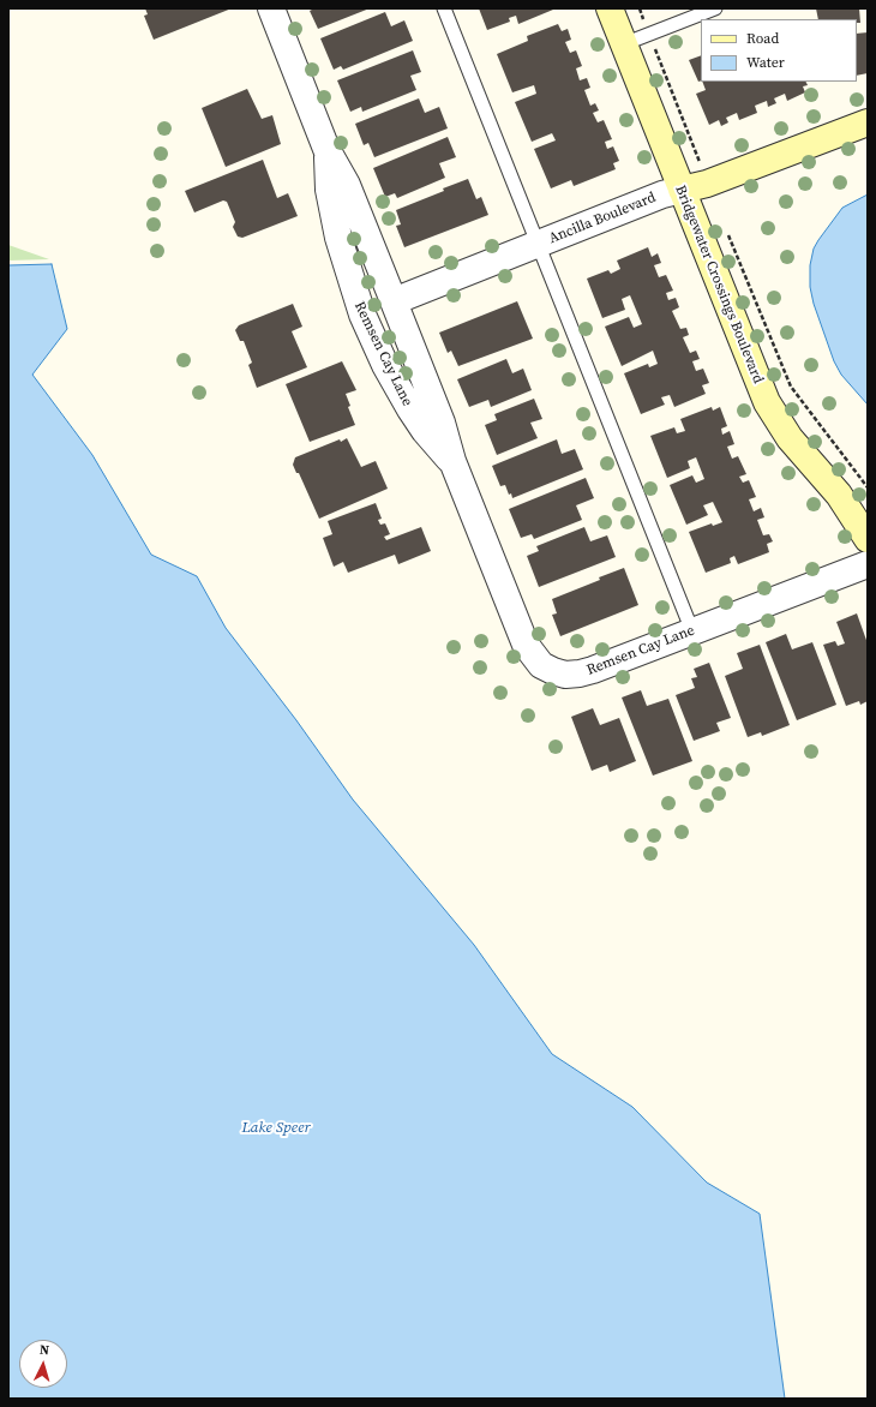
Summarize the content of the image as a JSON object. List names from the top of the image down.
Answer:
{
  "streets": {
    "street": ["Ancilla Boulevard", "Bridgewater Crossings Boulevard", "Remsen Cay Lane"]
  },
  "crossings": [
    ["Ancilla Boulevard", "Bridgewater Crossings Boulevard"],
    ["Ancilla Boulevard", "Remsen Cay Lane"]
  ],
  "water": ["Lake Speer"],
  "legend": ["Road", "Water"],
  "north": "top"
}
